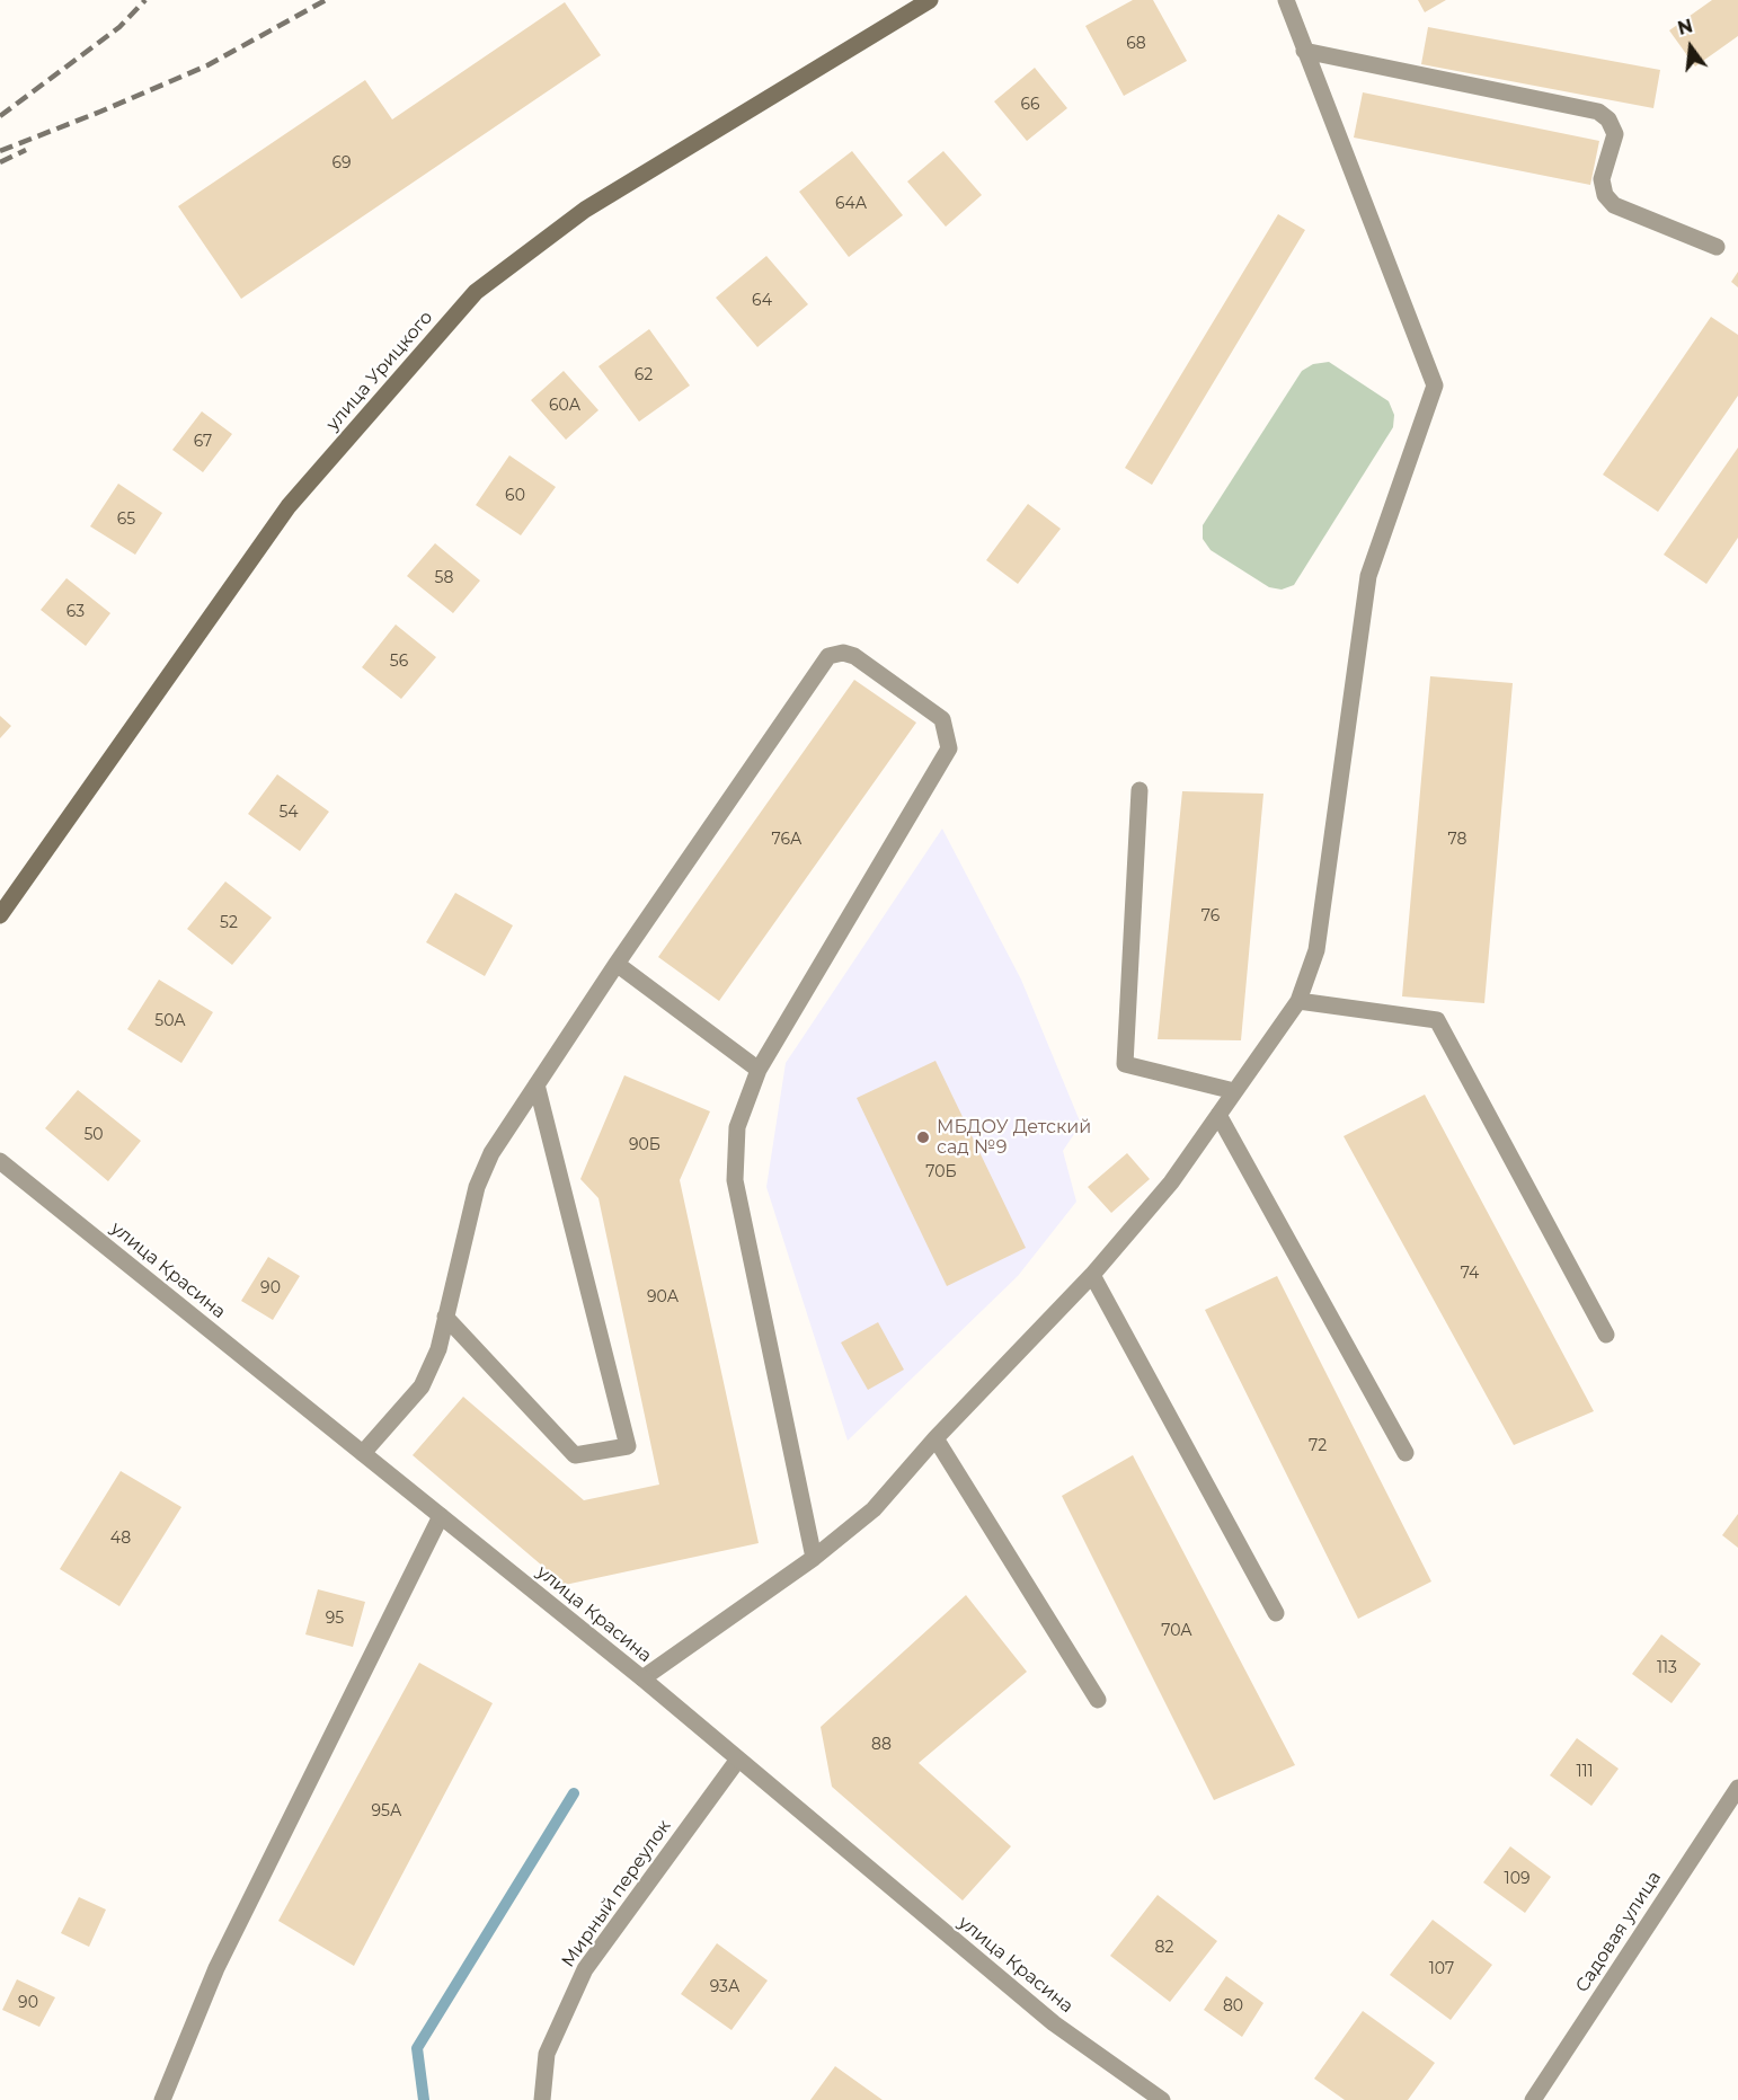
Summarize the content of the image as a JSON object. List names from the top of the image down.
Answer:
{
  "streets": {
    "main road": ["улица Урицкого"],
    "street": ["улица Красина", "Мирный переулок", "Садовая улица"]
  },
  "crossings": [
    ["улица Красина", "Мирный переулок"]
  ],
  "places": ["МБДОУ Детский сад №9"],
  "house_numbers": [
    "68",
    "66",
    "69",
    "64А",
    "64",
    "62",
    "60А",
    "67",
    "60",
    "65",
    "58",
    "63",
    "56",
    "54",
    "76А",
    "78",
    "76",
    "52",
    "50А",
    "50",
    "90Б",
    "70Б",
    "74",
    "90",
    "90А",
    "72",
    "48",
    "95",
    "70А",
    "113",
    "88",
    "111",
    "95А",
    "109",
    "82",
    "107",
    "93А",
    "90",
    "80"
  ],
  "north": "top"
}
